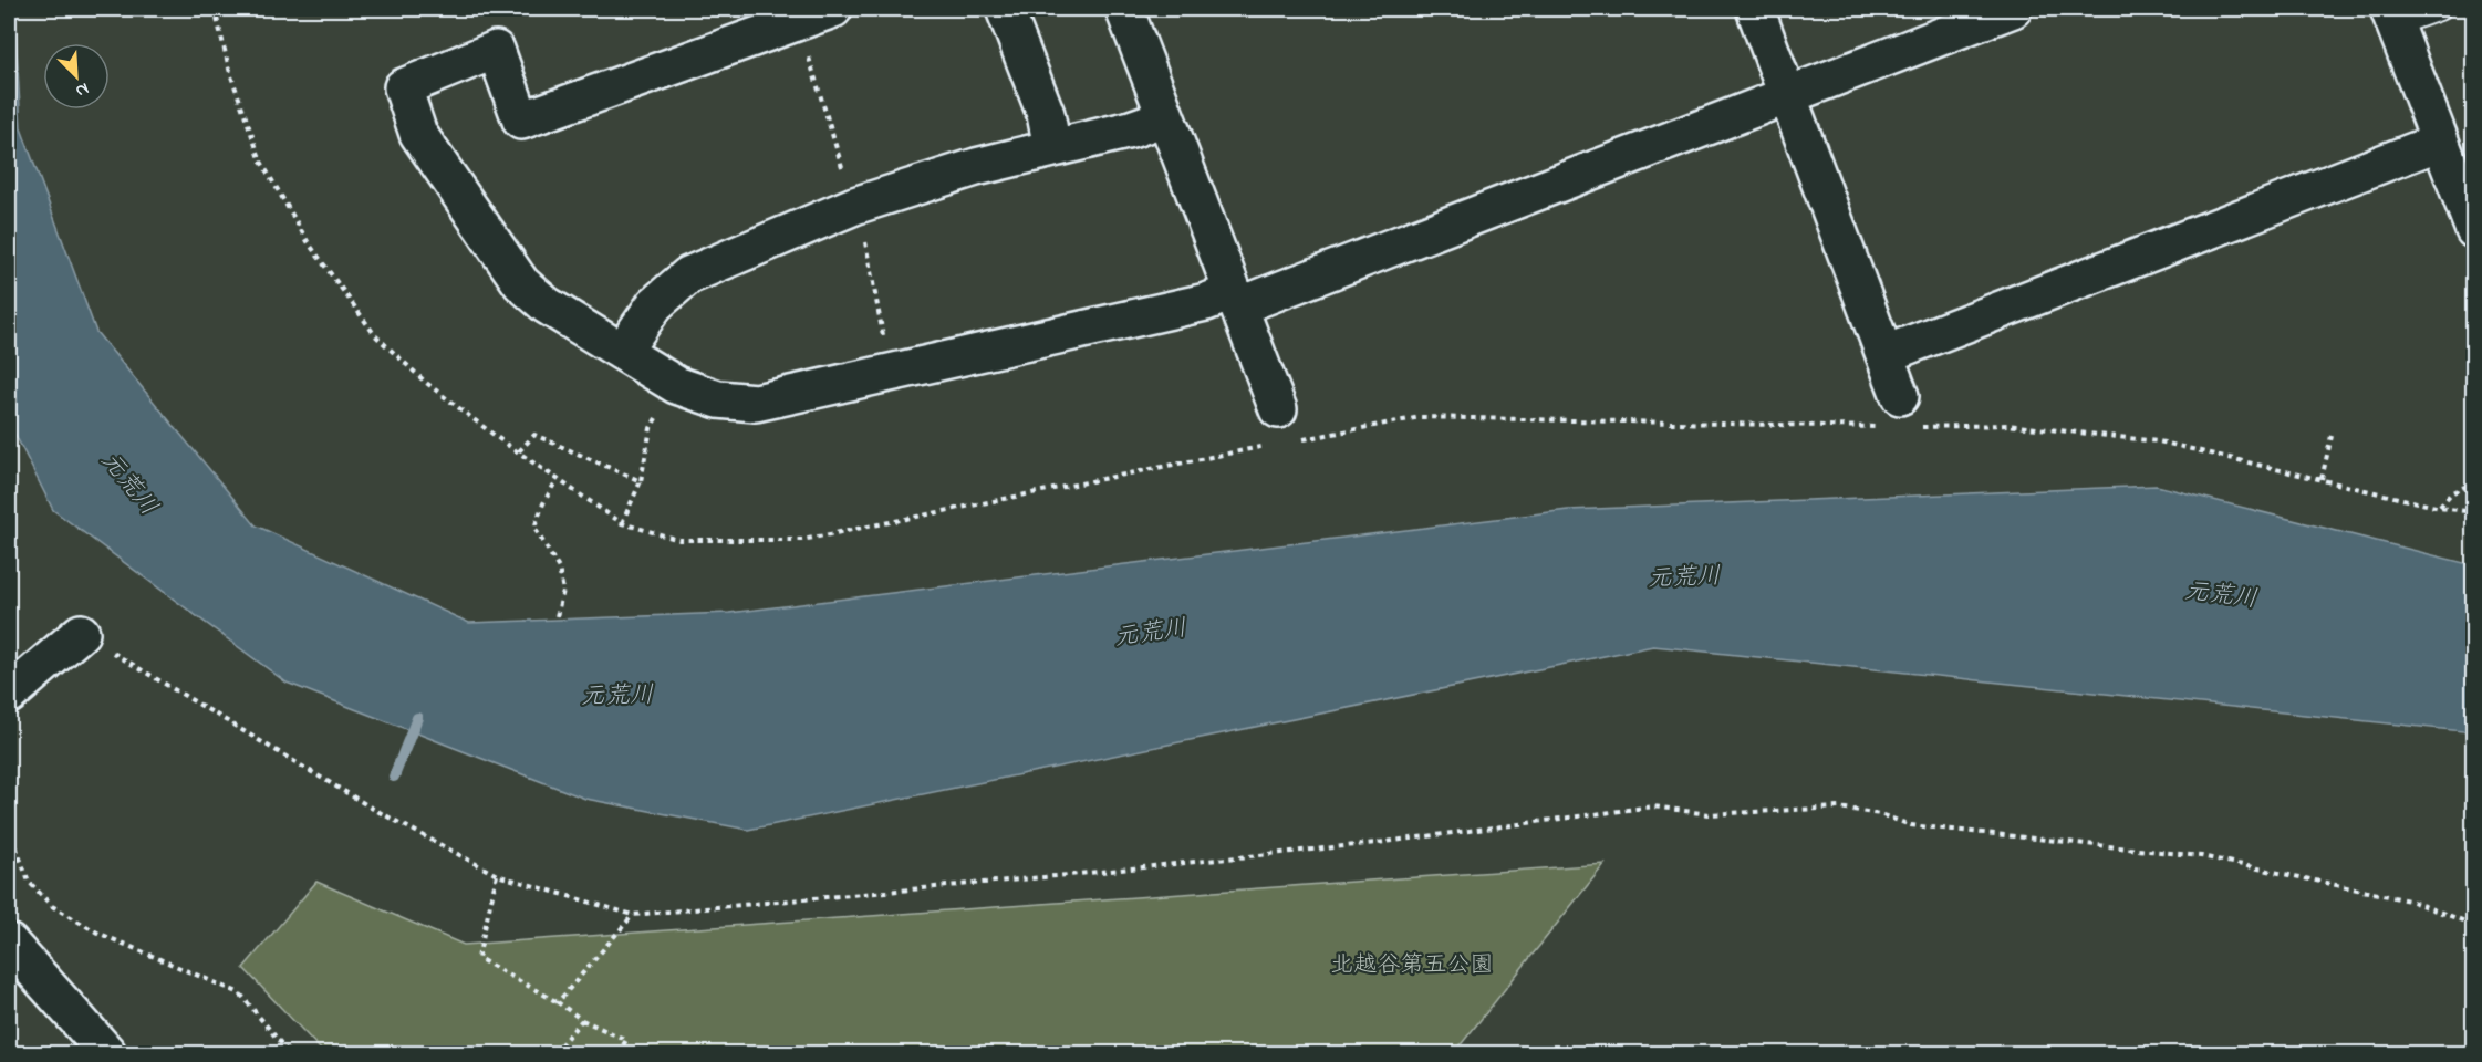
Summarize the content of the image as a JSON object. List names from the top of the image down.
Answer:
{
  "water": ["元荒川"],
  "parks": ["北越谷第五公園"],
  "north": "bottom right"
}
